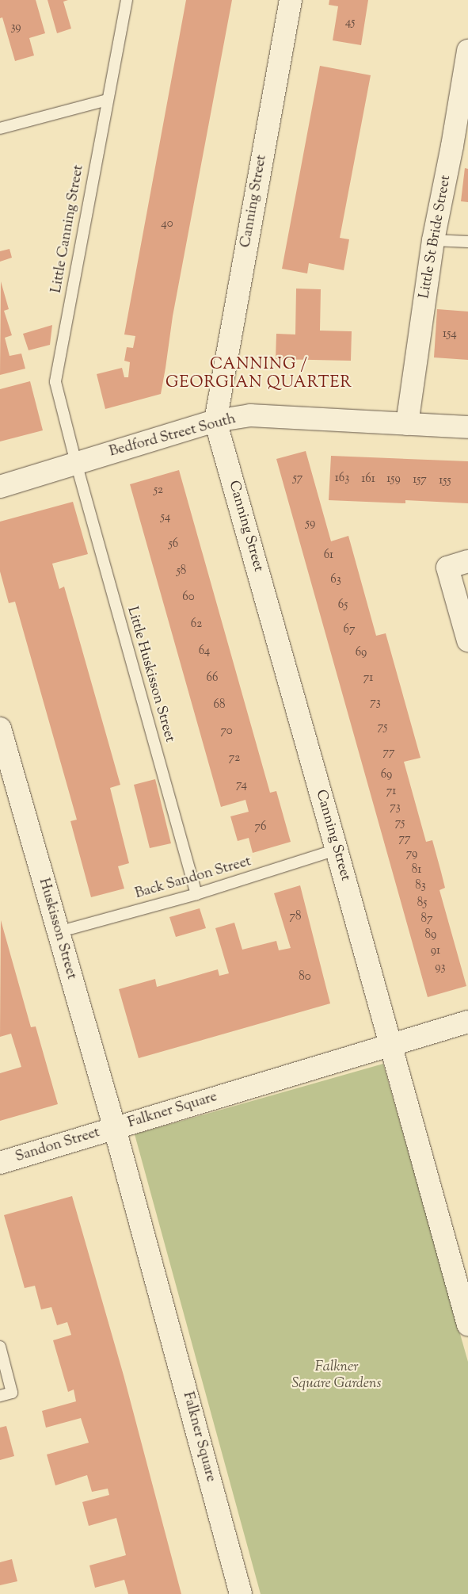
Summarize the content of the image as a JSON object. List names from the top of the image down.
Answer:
{
  "streets": {
    "street": [
      "Canning Street",
      "Little St Bride Street",
      "Bedford Street South",
      "Huskisson Street",
      "Falkner Square",
      "Sandon Street"
    ],
    "lane": ["Little Canning Street", "Little Huskisson Street", "Back Sandon Street"]
  },
  "crossings": [
    ["Canning Street", "Bedford Street South"],
    ["Canning Street", "Back Sandon Street"],
    ["Canning Street", "Falkner Square"],
    ["Little Canning Street", "Bedford Street South"],
    ["Little Canning Street", "Little Huskisson Street"],
    ["Little St Bride Street", "Bedford Street South"],
    ["Bedford Street South", "Little Huskisson Street"],
    ["Little Huskisson Street", "Back Sandon Street"],
    ["Back Sandon Street", "Huskisson Street"],
    ["Huskisson Street", "Falkner Square"],
    ["Huskisson Street", "Sandon Street"],
    ["Falkner Square", "Sandon Street"]
  ],
  "districts": ["CANNING / GEORGIAN QUARTER"],
  "parks": ["Falkner Square Gardens"],
  "house_numbers": [
    "45",
    "39",
    "40",
    "154",
    "57",
    "163",
    "161",
    "159",
    "157",
    "155",
    "52",
    "54",
    "59",
    "56",
    "61",
    "58",
    "63",
    "60",
    "65",
    "62",
    "67",
    "64",
    "69",
    "66",
    "71",
    "73",
    "68",
    "75",
    "70",
    "77",
    "72",
    "69",
    "74",
    "71",
    "73",
    "75",
    "76",
    "77",
    "79",
    "81",
    "83",
    "85",
    "78",
    "87",
    "89",
    "91",
    "93",
    "80"
  ]
}
